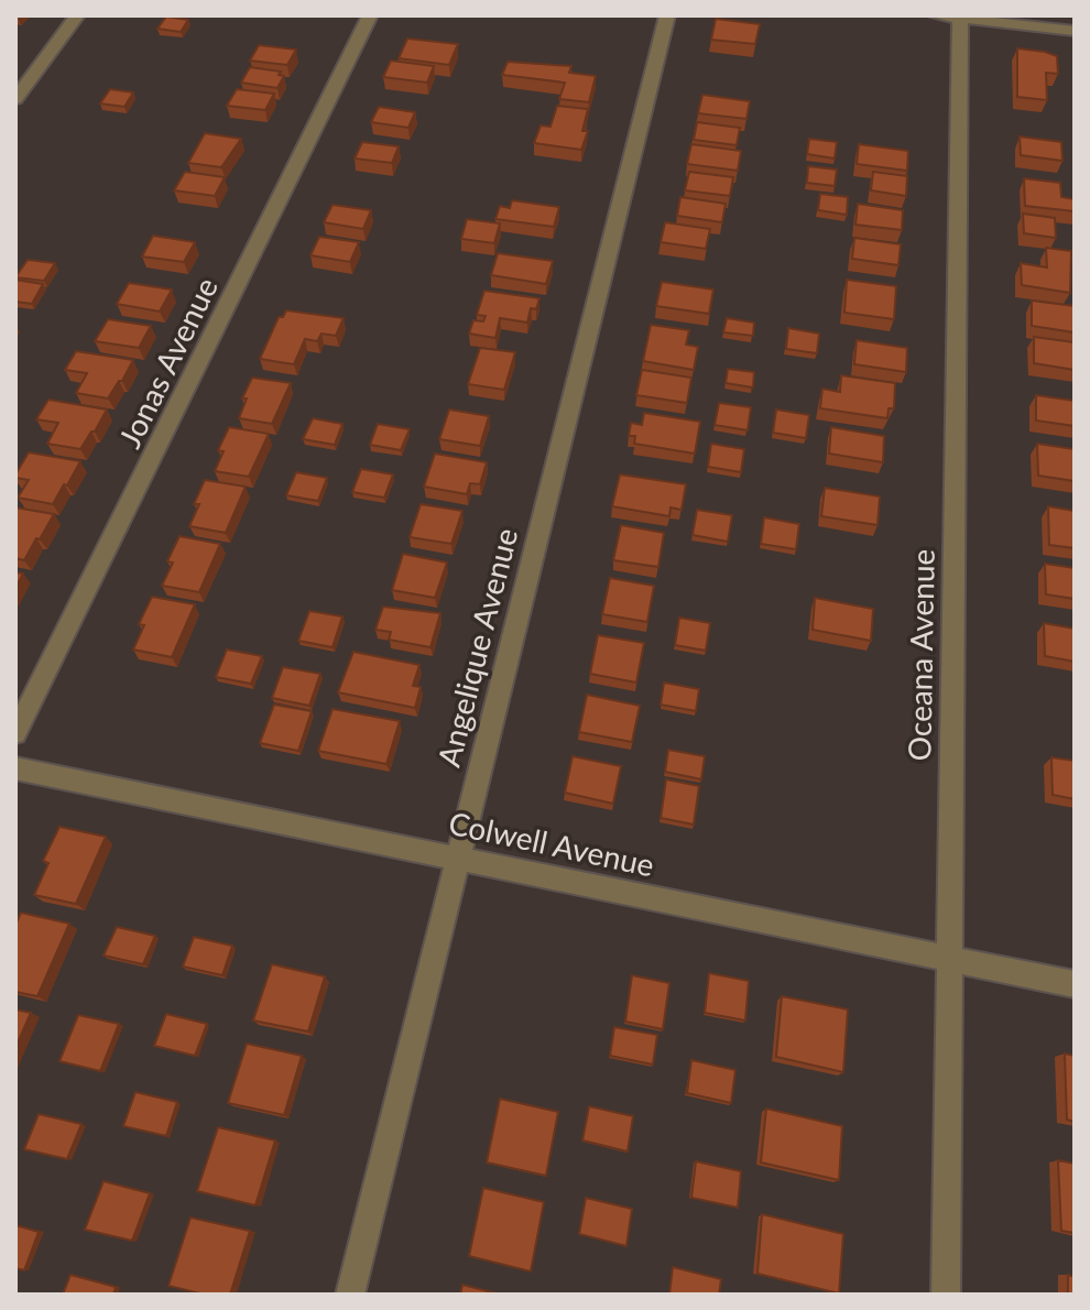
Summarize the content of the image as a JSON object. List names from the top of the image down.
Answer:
{
  "streets": {
    "street": [
      "Jonas Avenue",
      "Angelique Avenue",
      "Oceana Avenue",
      "Colwell Avenue"
    ]
  },
  "crossings": [
    ["Angelique Avenue", "Colwell Avenue"],
    ["Oceana Avenue", "Colwell Avenue"]
  ]
}
